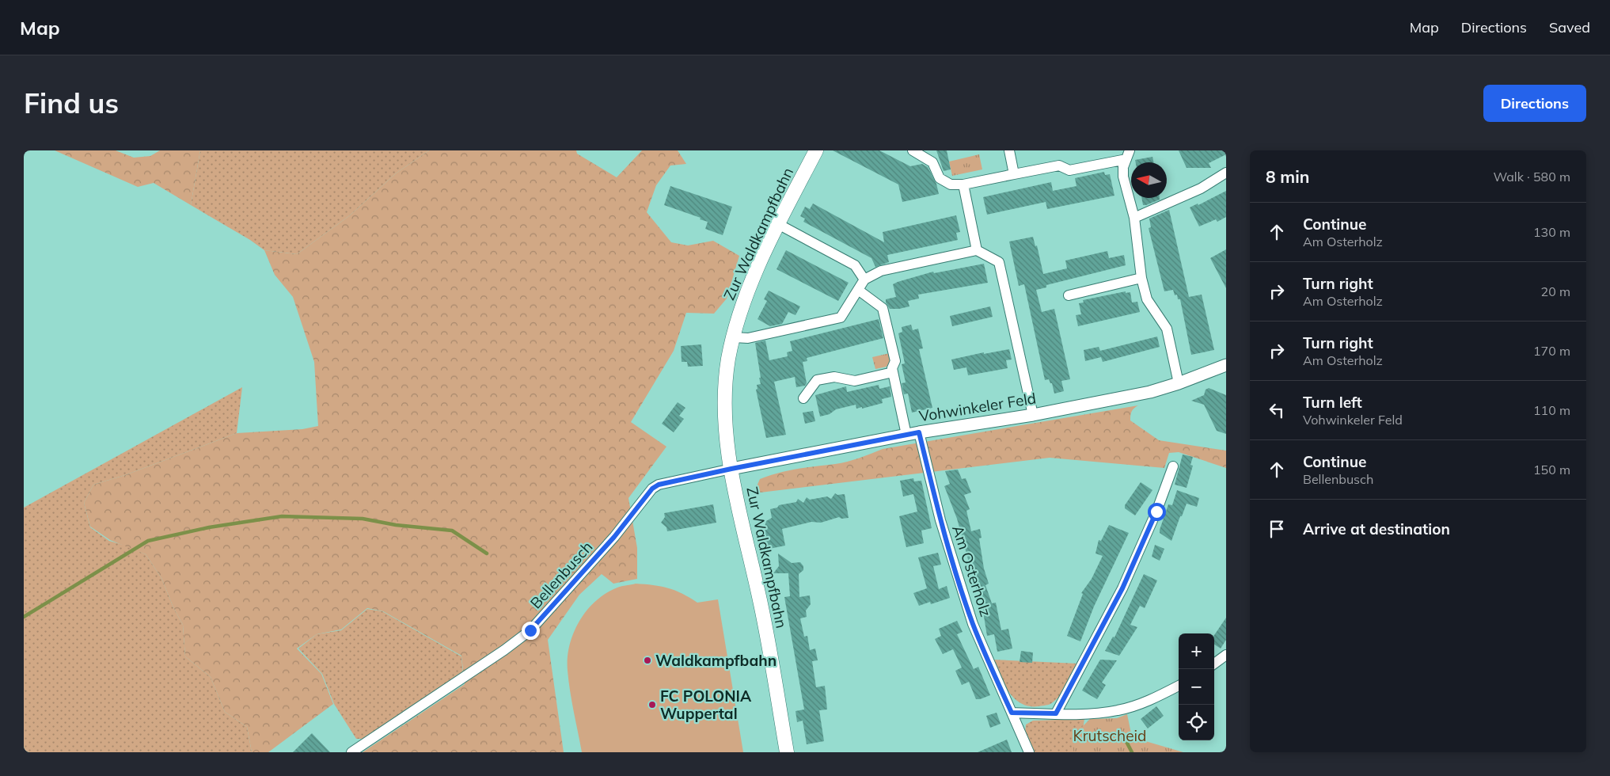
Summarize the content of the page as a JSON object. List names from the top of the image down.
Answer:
{
  "streets": {
    "main road": ["Zur Waldkampfbahn"],
    "street": ["Vohwinkeler Feld", "Am Osterholz", "Bellenbusch"]
  },
  "crossings": [
    ["Zur Waldkampfbahn", "Vohwinkeler Feld"],
    ["Zur Waldkampfbahn", "Bellenbusch"],
    ["Vohwinkeler Feld", "Am Osterholz"],
    ["Vohwinkeler Feld", "Bellenbusch"]
  ],
  "parks": ["Krutscheid"],
  "places": ["Waldkampfbahn", "FC POLONIA Wuppertal"],
  "north": "left",
  "page": {
    "header": "Map",
    "nav": ["Map", "Directions", "Saved"],
    "buttons": "Directions",
    "title": "Find us",
    "heading": ["8 min", "Walk · 580 m"],
    "list": [
      ["Continue", "Am Osterholz", "130 m"],
      ["Turn right", "Am Osterholz", "20 m"],
      ["Turn right", "Am Osterholz", "170 m"],
      ["Turn left", "Vohwinkeler Feld", "110 m"],
      ["Continue", "Bellenbusch", "150 m"],
      "Arrive at destination"
    ],
    "map_buttons": ["+", "−"]
  }
}
